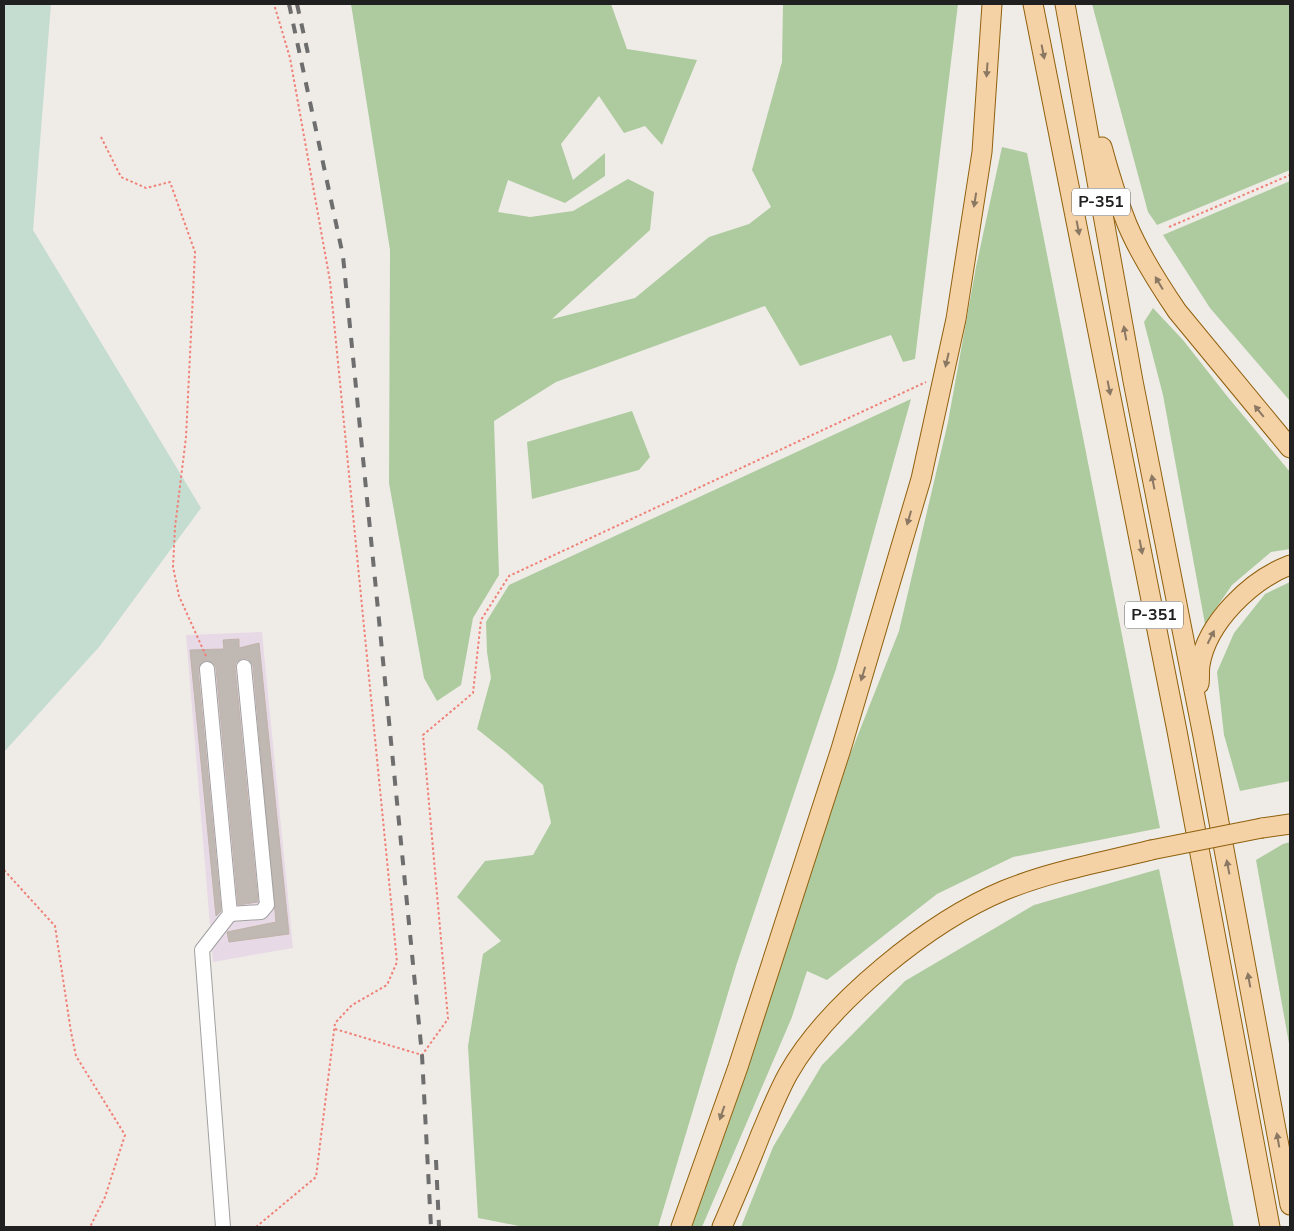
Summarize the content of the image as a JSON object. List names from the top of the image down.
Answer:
{
  "streets": {
    "main road": ["Р-351"]
  }
}
